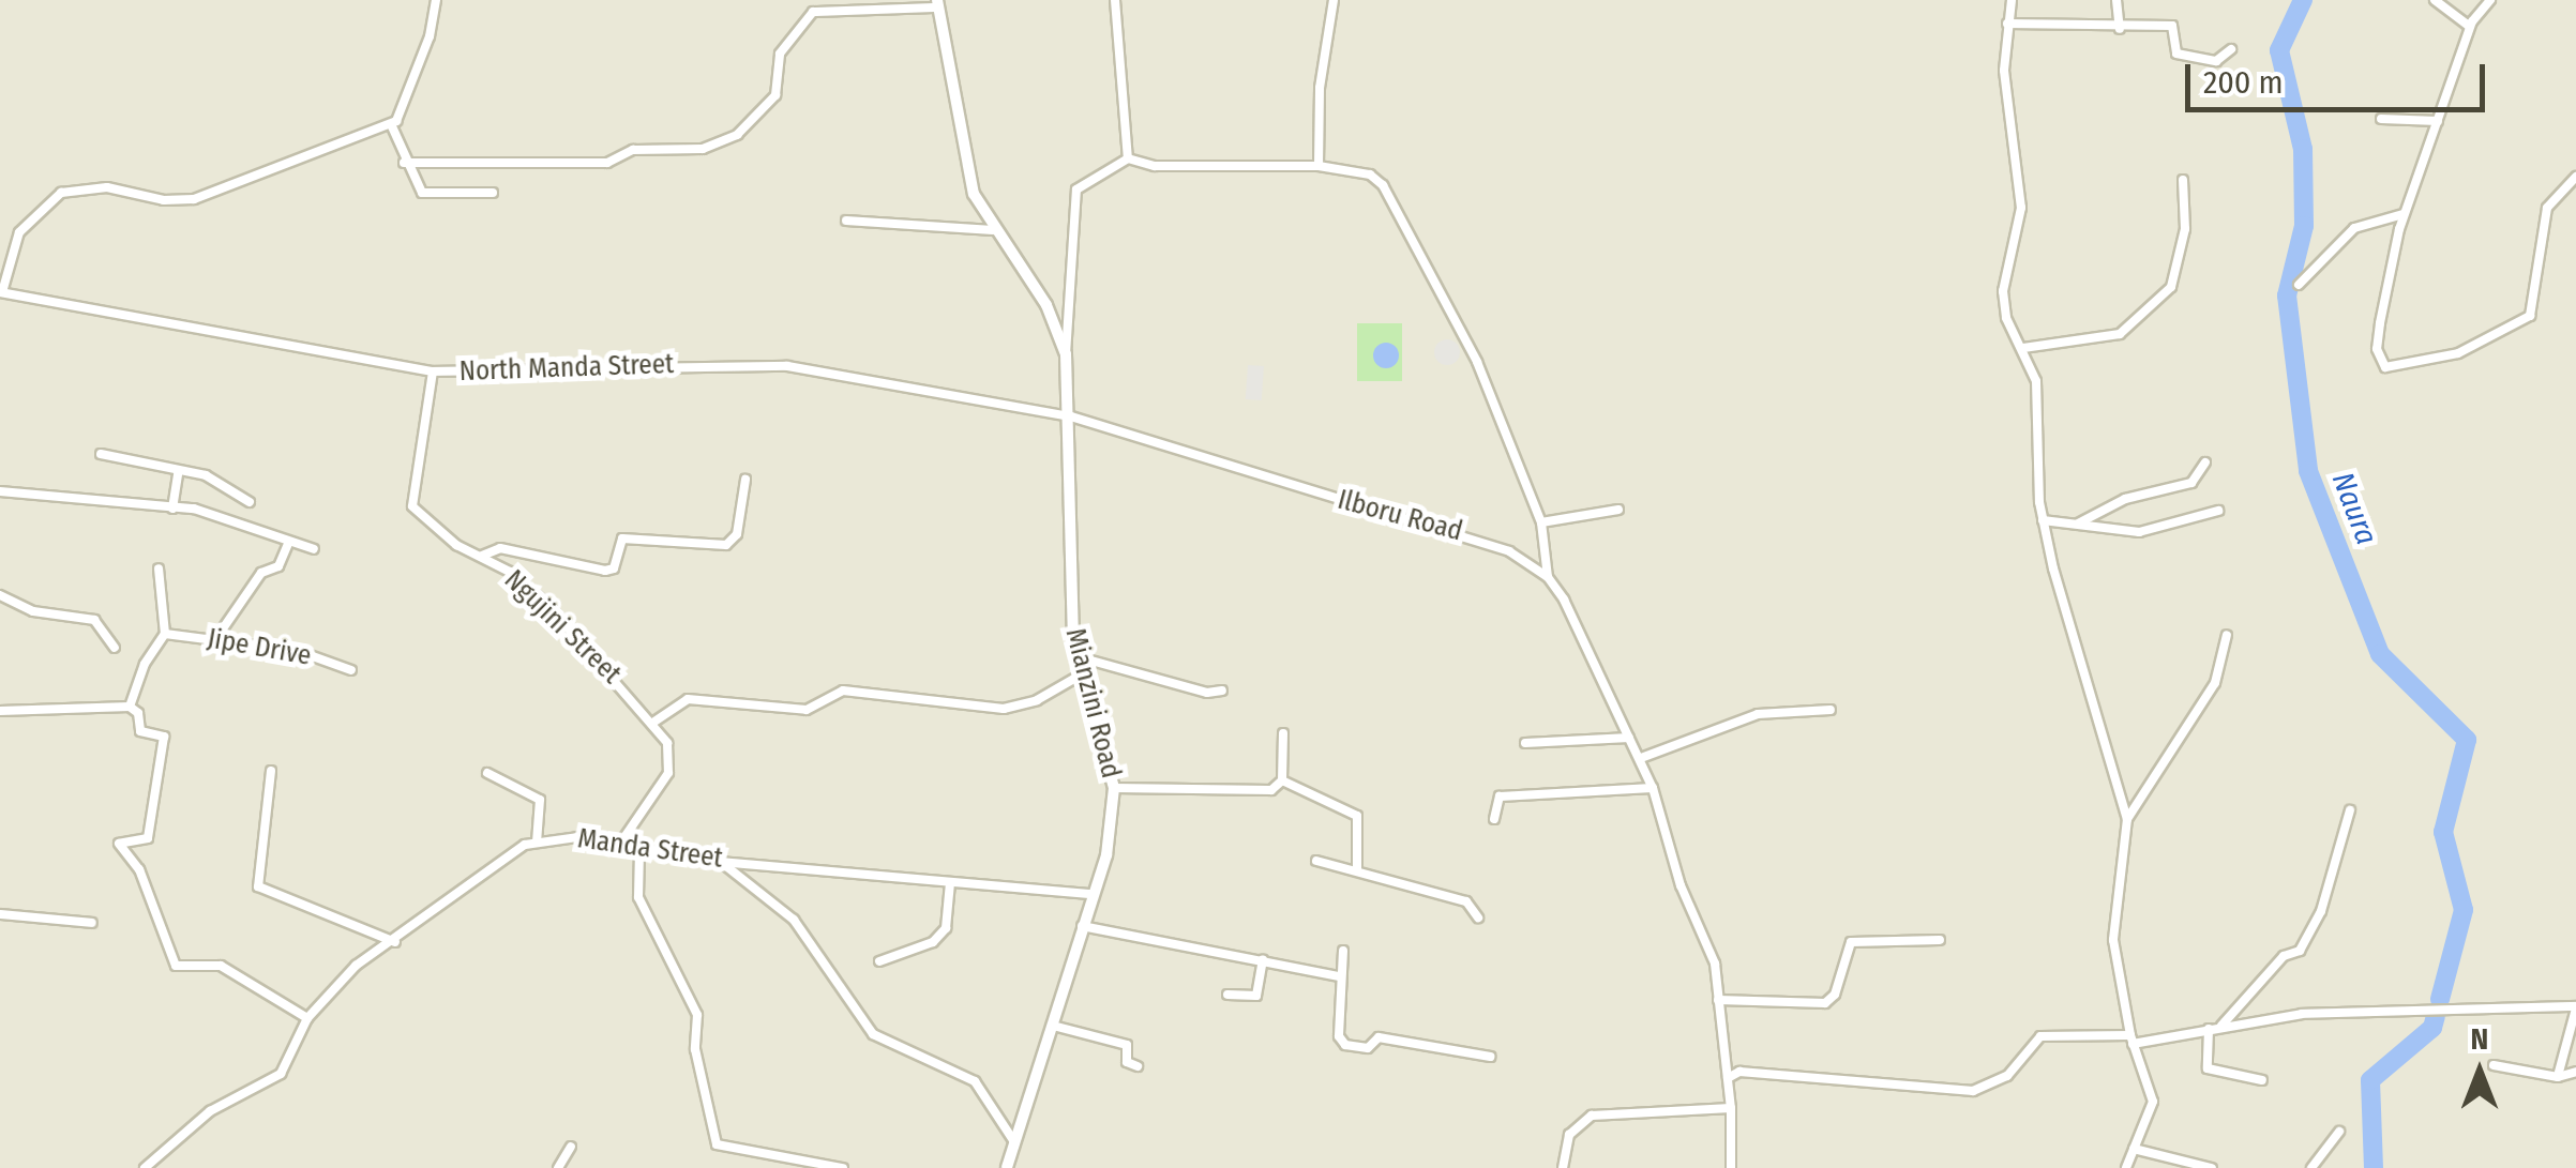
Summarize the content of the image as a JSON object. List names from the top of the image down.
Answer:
{
  "streets": {
    "street": [
      "North Manda Street",
      "Ilboru Road",
      "Ngujini Street",
      "Jipe Drive",
      "Mianzini Road",
      "Manda Street"
    ]
  },
  "crossings": [
    ["North Manda Street", "Ilboru Road"],
    ["North Manda Street", "Ngujini Street"],
    ["North Manda Street", "Mianzini Road"],
    ["Ilboru Road", "Mianzini Road"],
    ["Ngujini Street", "Manda Street"],
    ["Mianzini Road", "Manda Street"]
  ],
  "water": ["Naura"],
  "scale_bar": "200 m",
  "north": "top"
}
